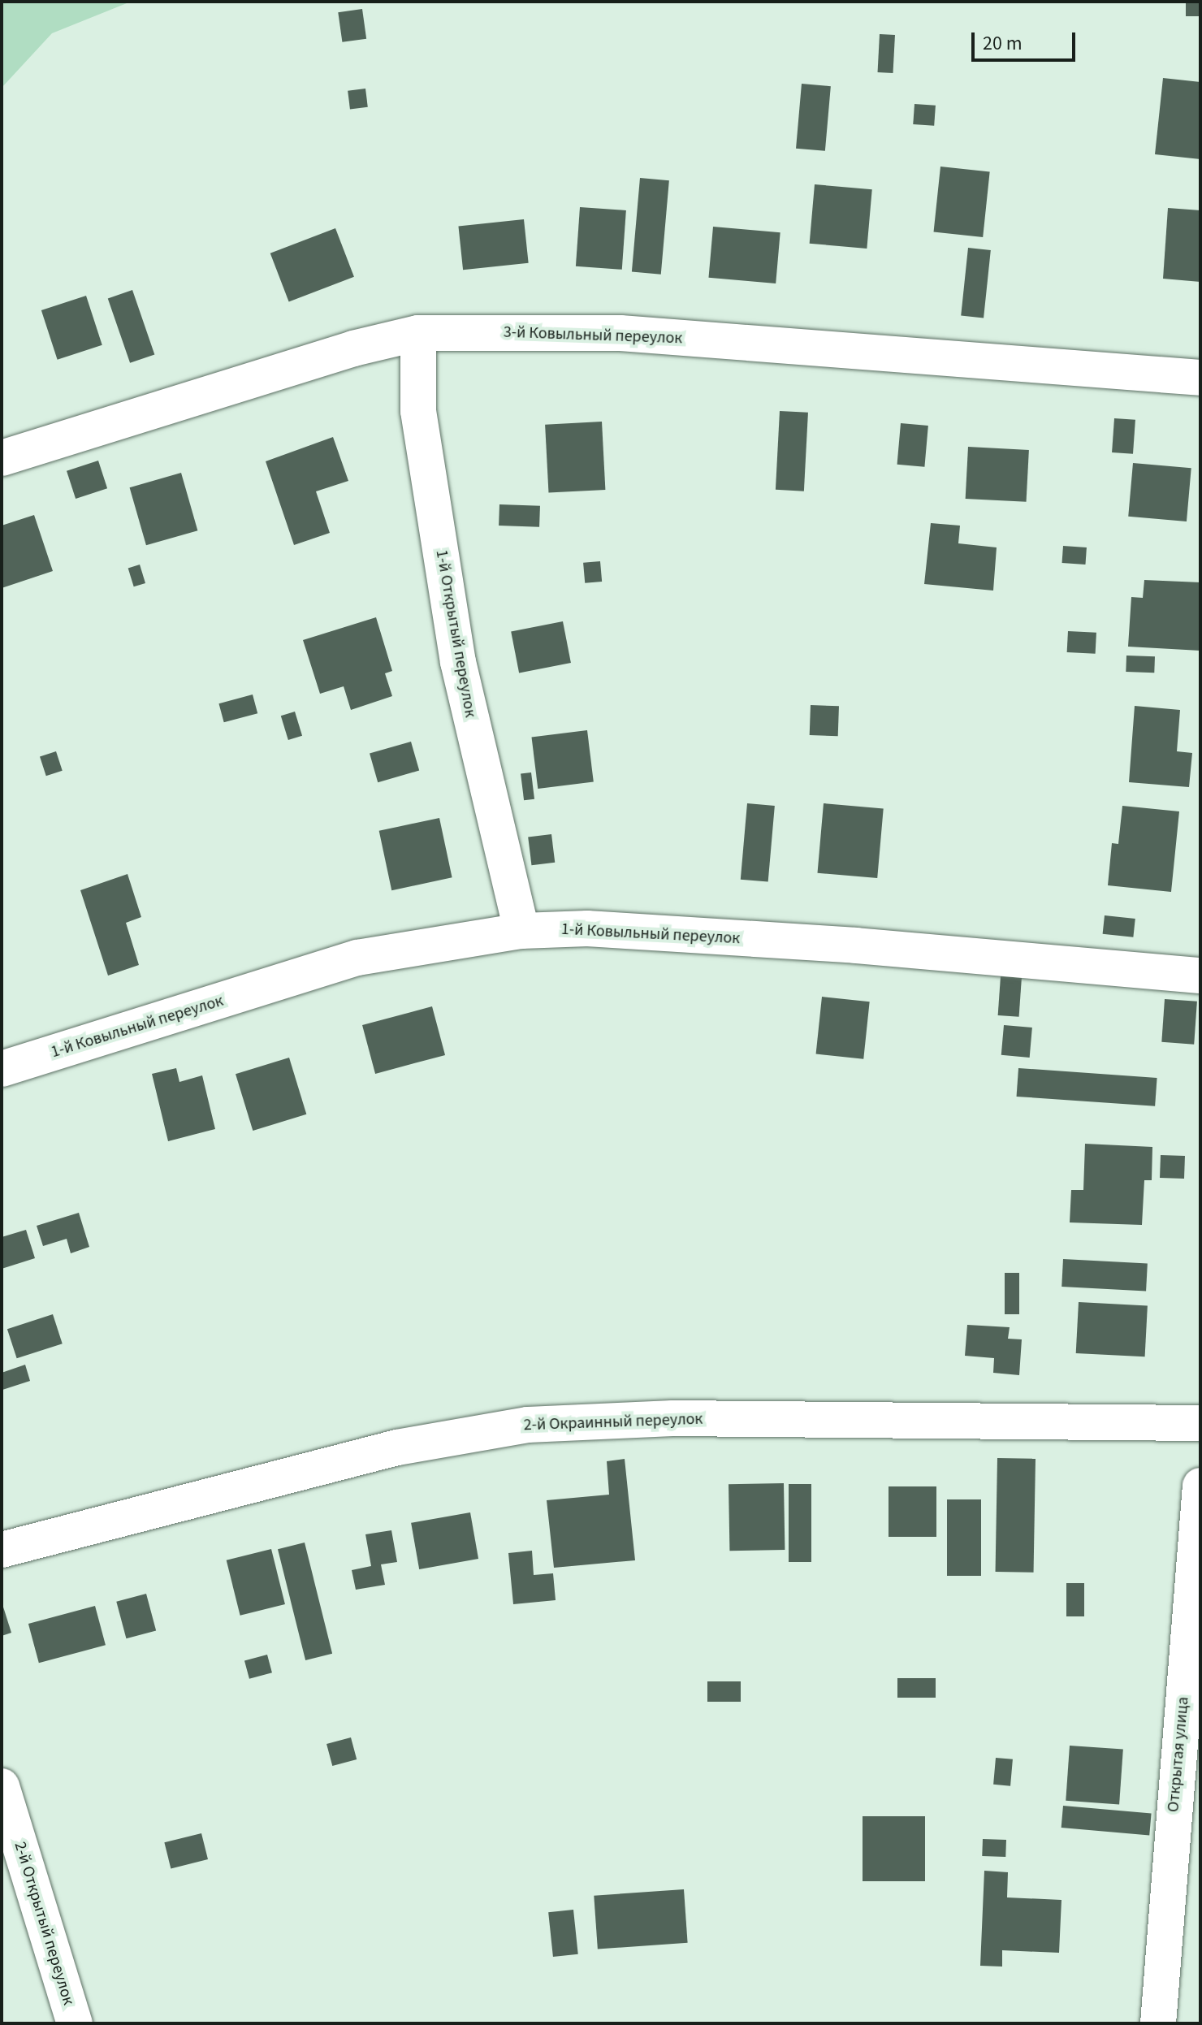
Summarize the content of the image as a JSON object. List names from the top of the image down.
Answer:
{
  "streets": {
    "street": [
      "3-й Ковыльный переулок",
      "1-й Открытый переулок",
      "1-й Ковыльный переулок",
      "2-й Окраинный переулок",
      "Открытая улица",
      "2-й Открытый переулок"
    ]
  },
  "crossings": [
    ["3-й Ковыльный переулок", "1-й Открытый переулок"],
    ["1-й Открытый переулок", "1-й Ковыльный переулок"]
  ],
  "scale_bar": "20 m"
}
